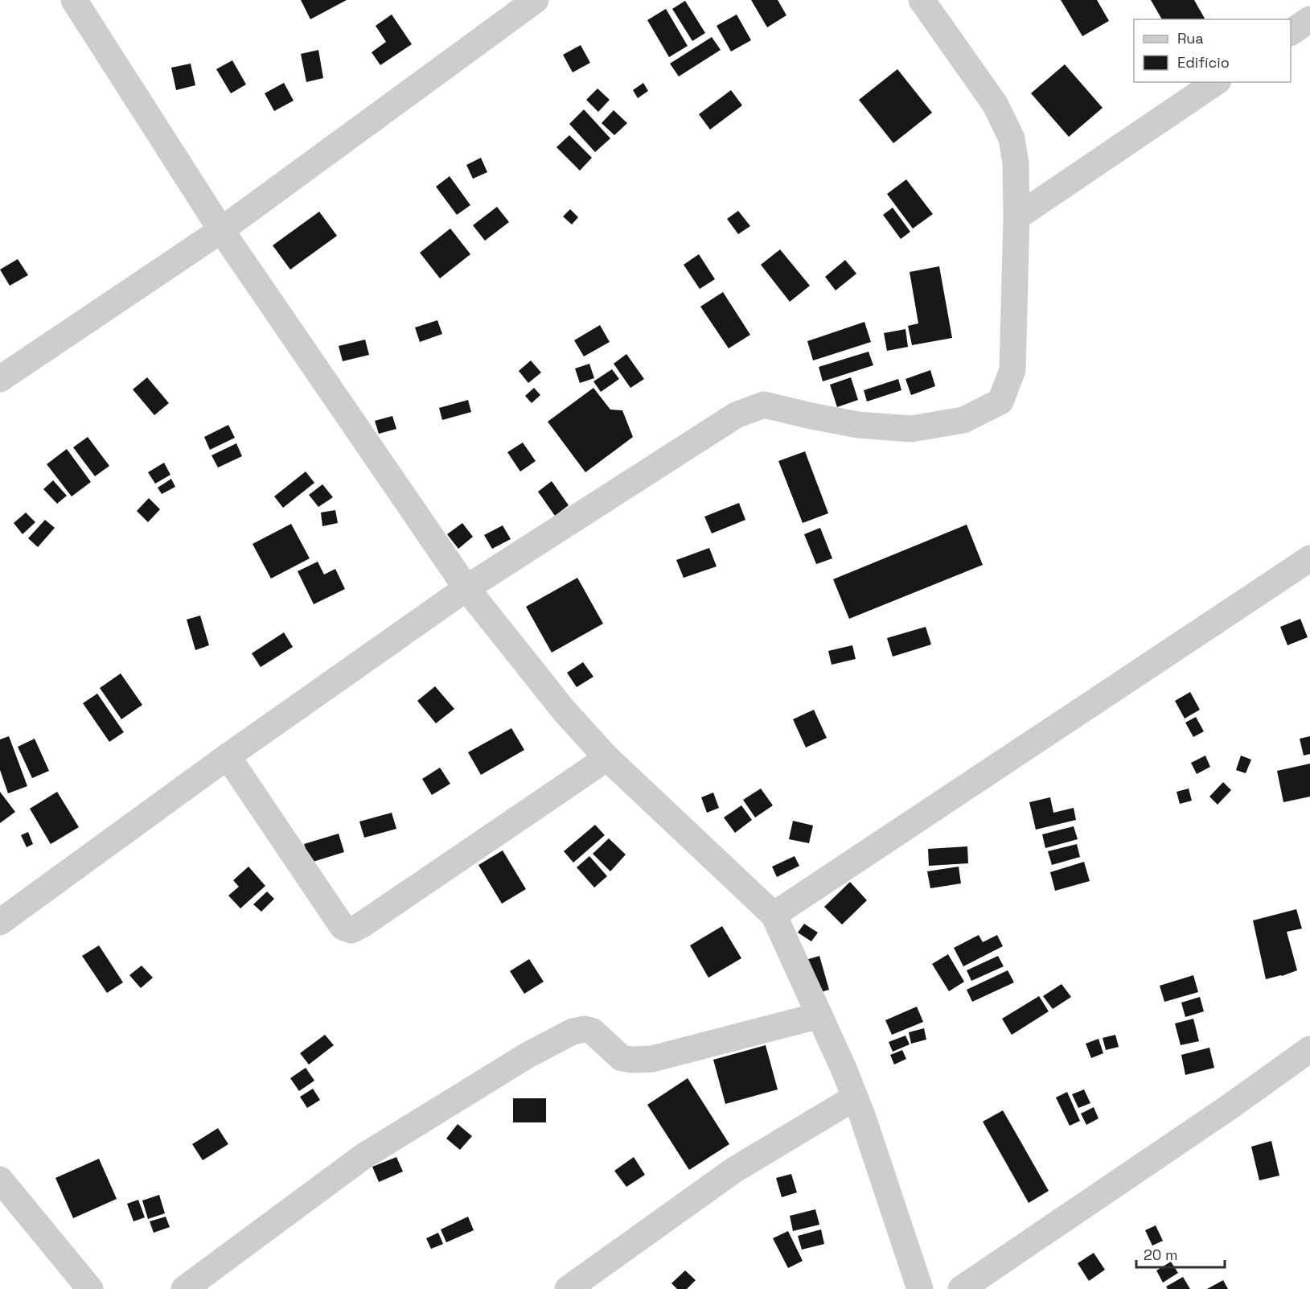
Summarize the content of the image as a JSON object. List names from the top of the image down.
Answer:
{
  "legend": ["Rua", "Edifício"],
  "scale_bar": "20 m"
}
